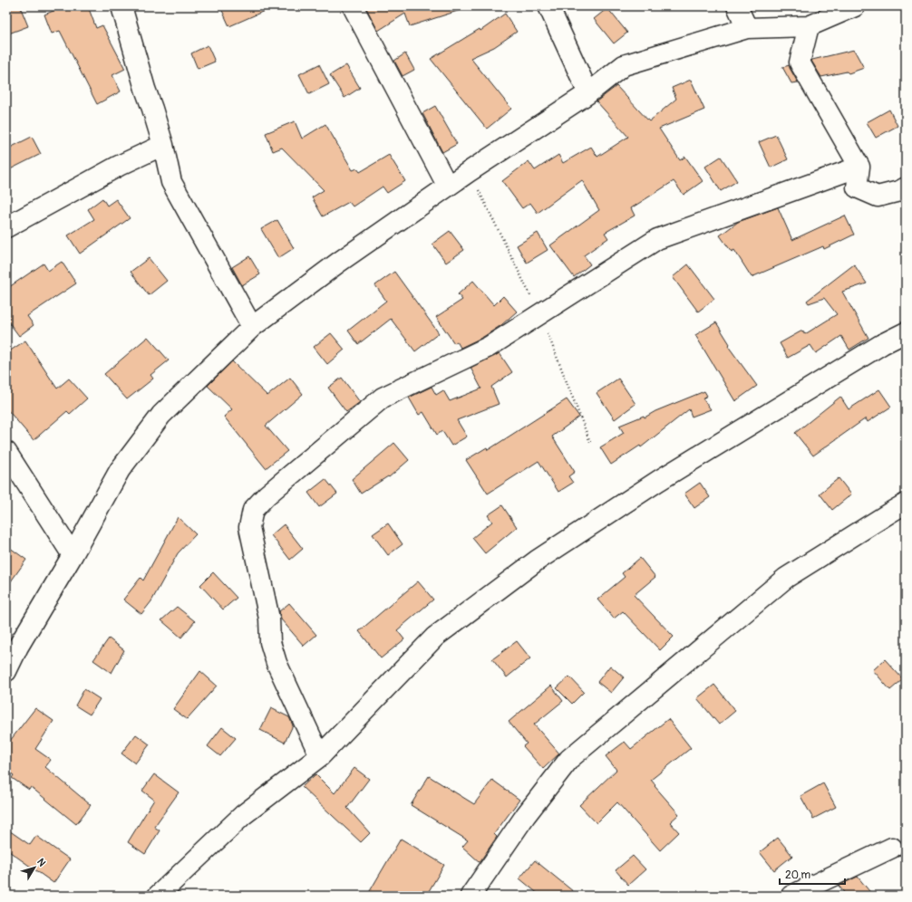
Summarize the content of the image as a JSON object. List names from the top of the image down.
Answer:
{
  "scale_bar": "20 m",
  "north": "top right"
}
